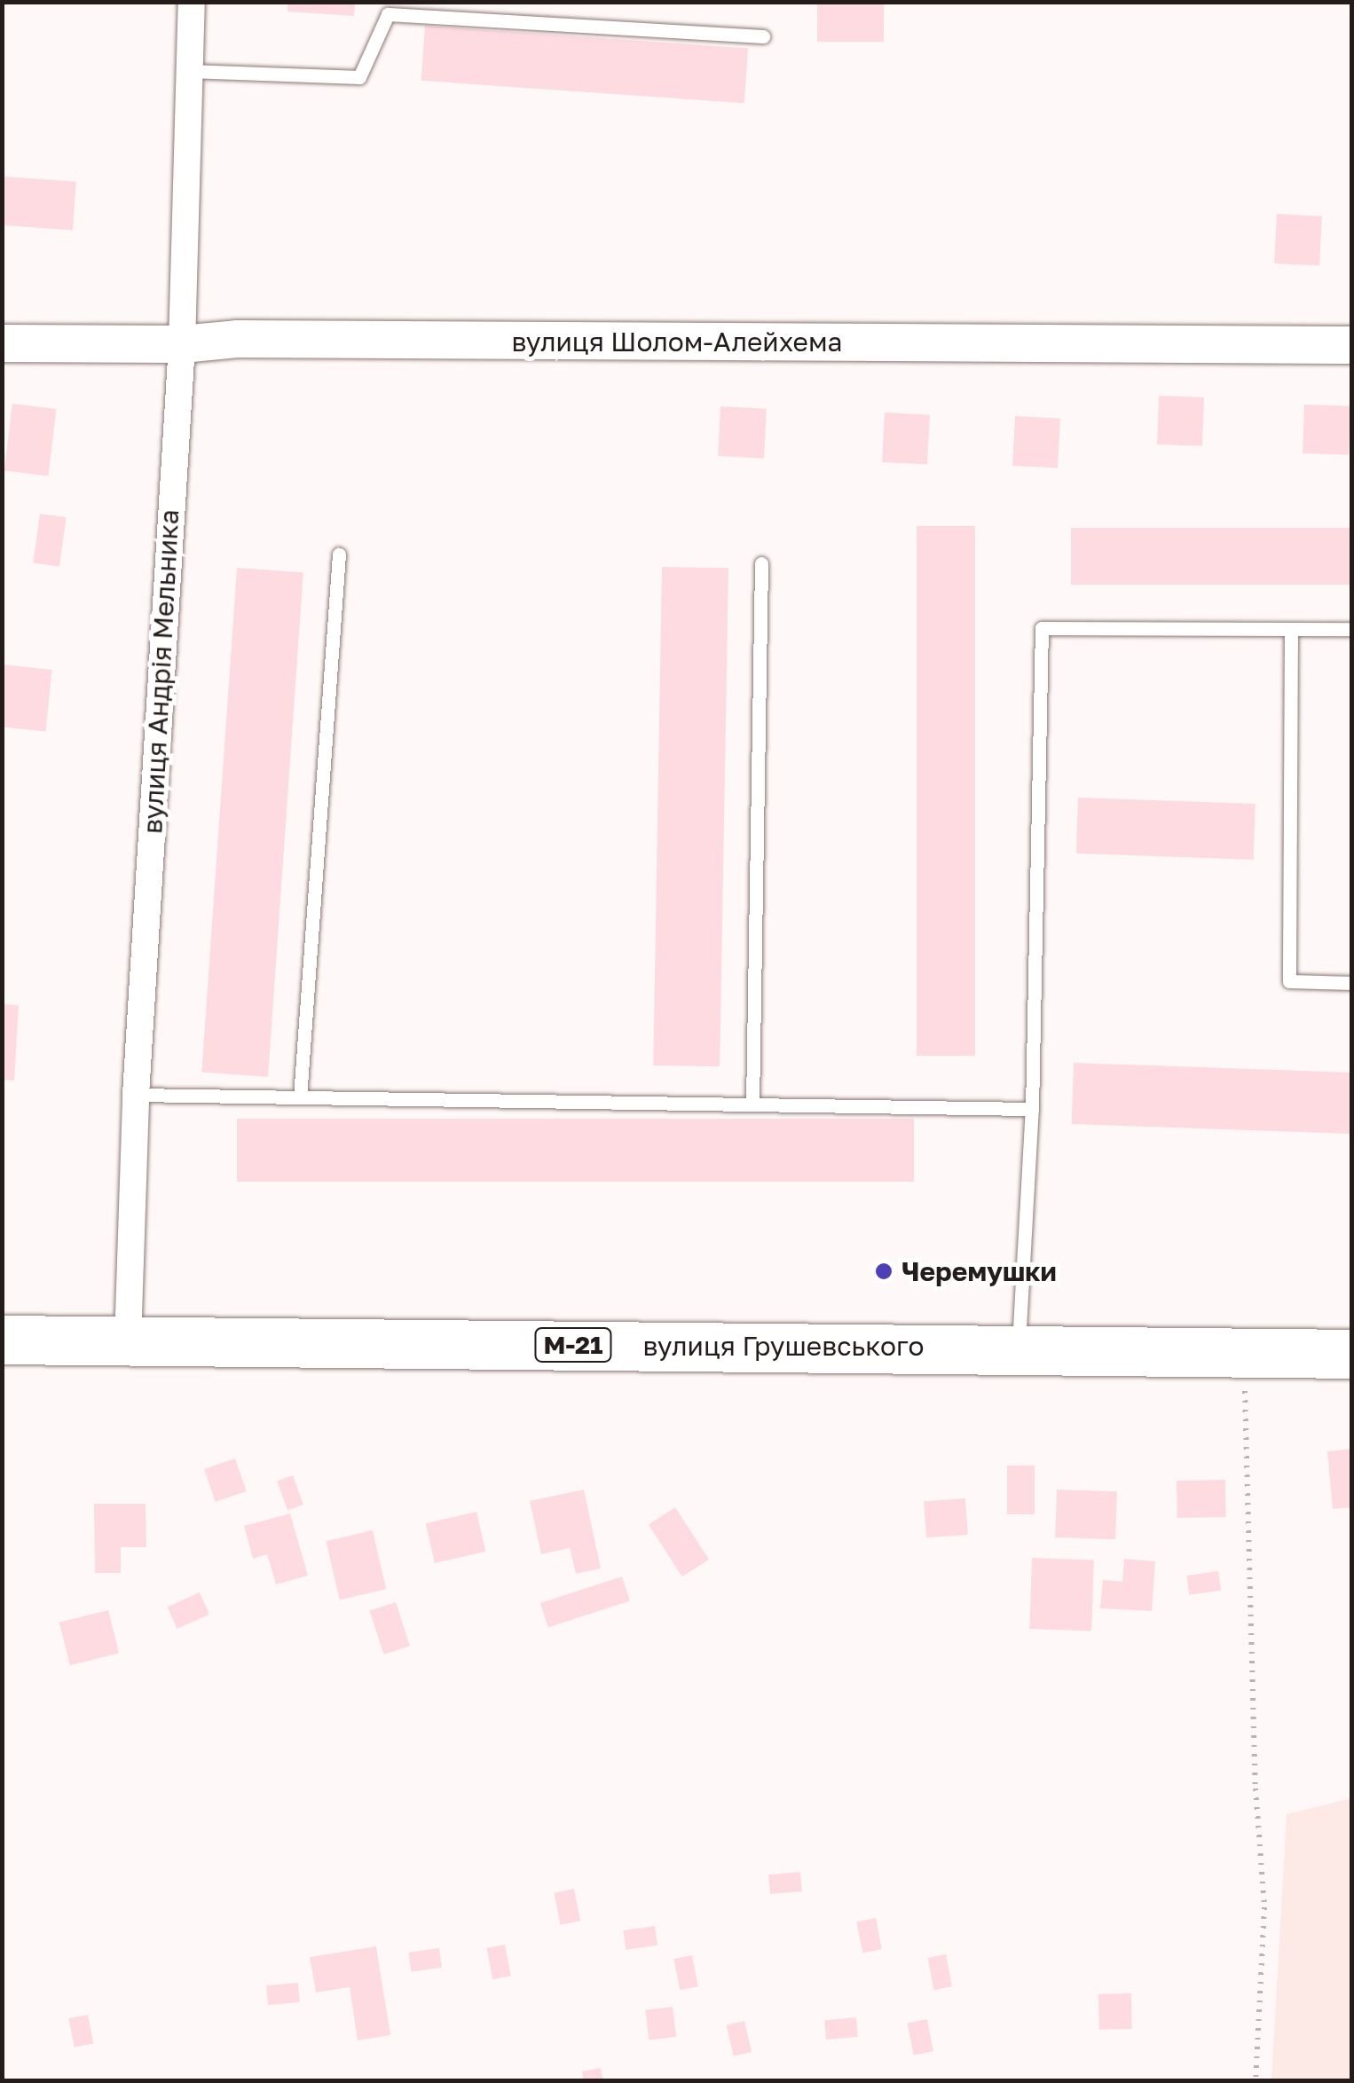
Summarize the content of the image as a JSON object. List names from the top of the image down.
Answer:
{
  "streets": {
    "highway": ["М-21", "вулиця Грушевського"],
    "street": ["вулиця Шолом-Алейхема", "вулиця Андрія Мельника"]
  },
  "crossings": [
    ["вулиця Шолом-Алейхема", "вулиця Андрія Мельника"],
    ["вулиця Андрія Мельника", "вулиця Грушевського"]
  ],
  "places": ["Черемушки"]
}
